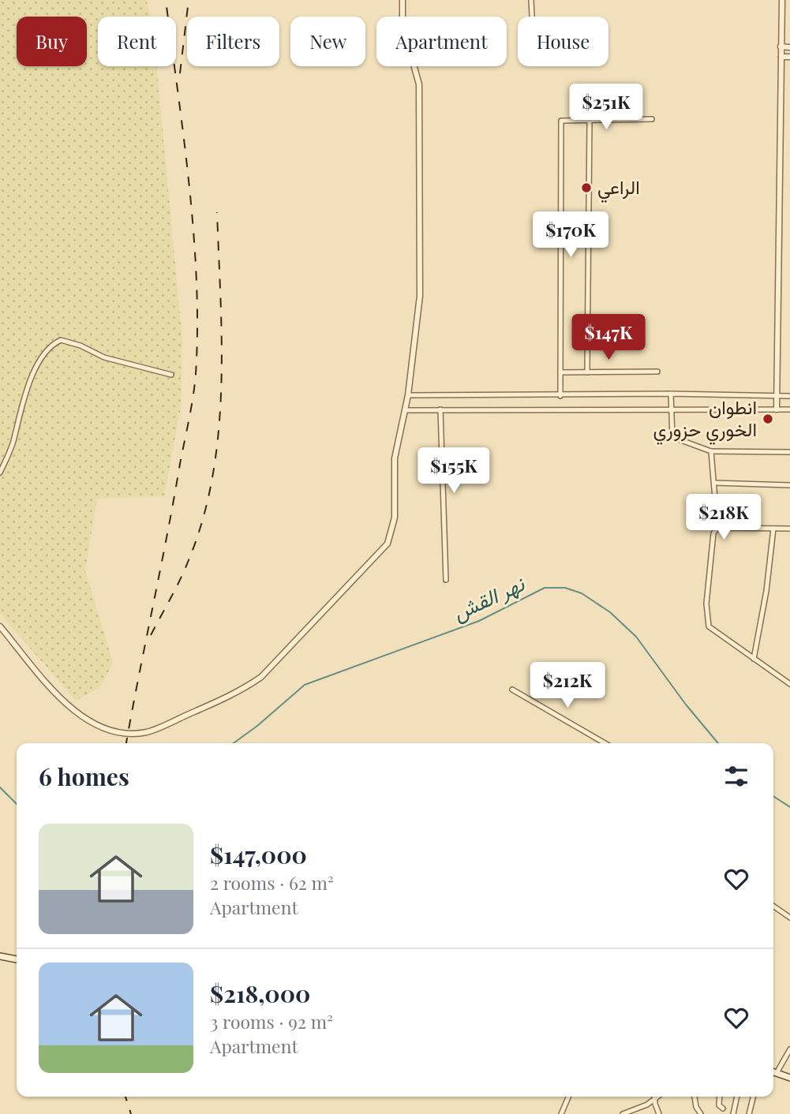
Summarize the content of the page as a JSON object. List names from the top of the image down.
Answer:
{
  "water": ["نهر القش"],
  "places": ["الراعي", "انطوان الخوري حزوري"],
  "page": {
    "chip": [
      "Buy",
      "Rent",
      "Filters",
      "New",
      "Apartment",
      "House"
    ],
    "price": [
      "$251K",
      "$170K",
      "$147K",
      "$155K",
      "$218K",
      "$212K"
    ],
    "heading": "6 homes",
    "list": [
      {
        "name": "$147,000",
        "note": "2 rooms · 62 m² · Apartment"
      },
      {
        "name": "$218,000",
        "note": "3 rooms · 92 m² · Apartment"
      }
    ]
  }
}
